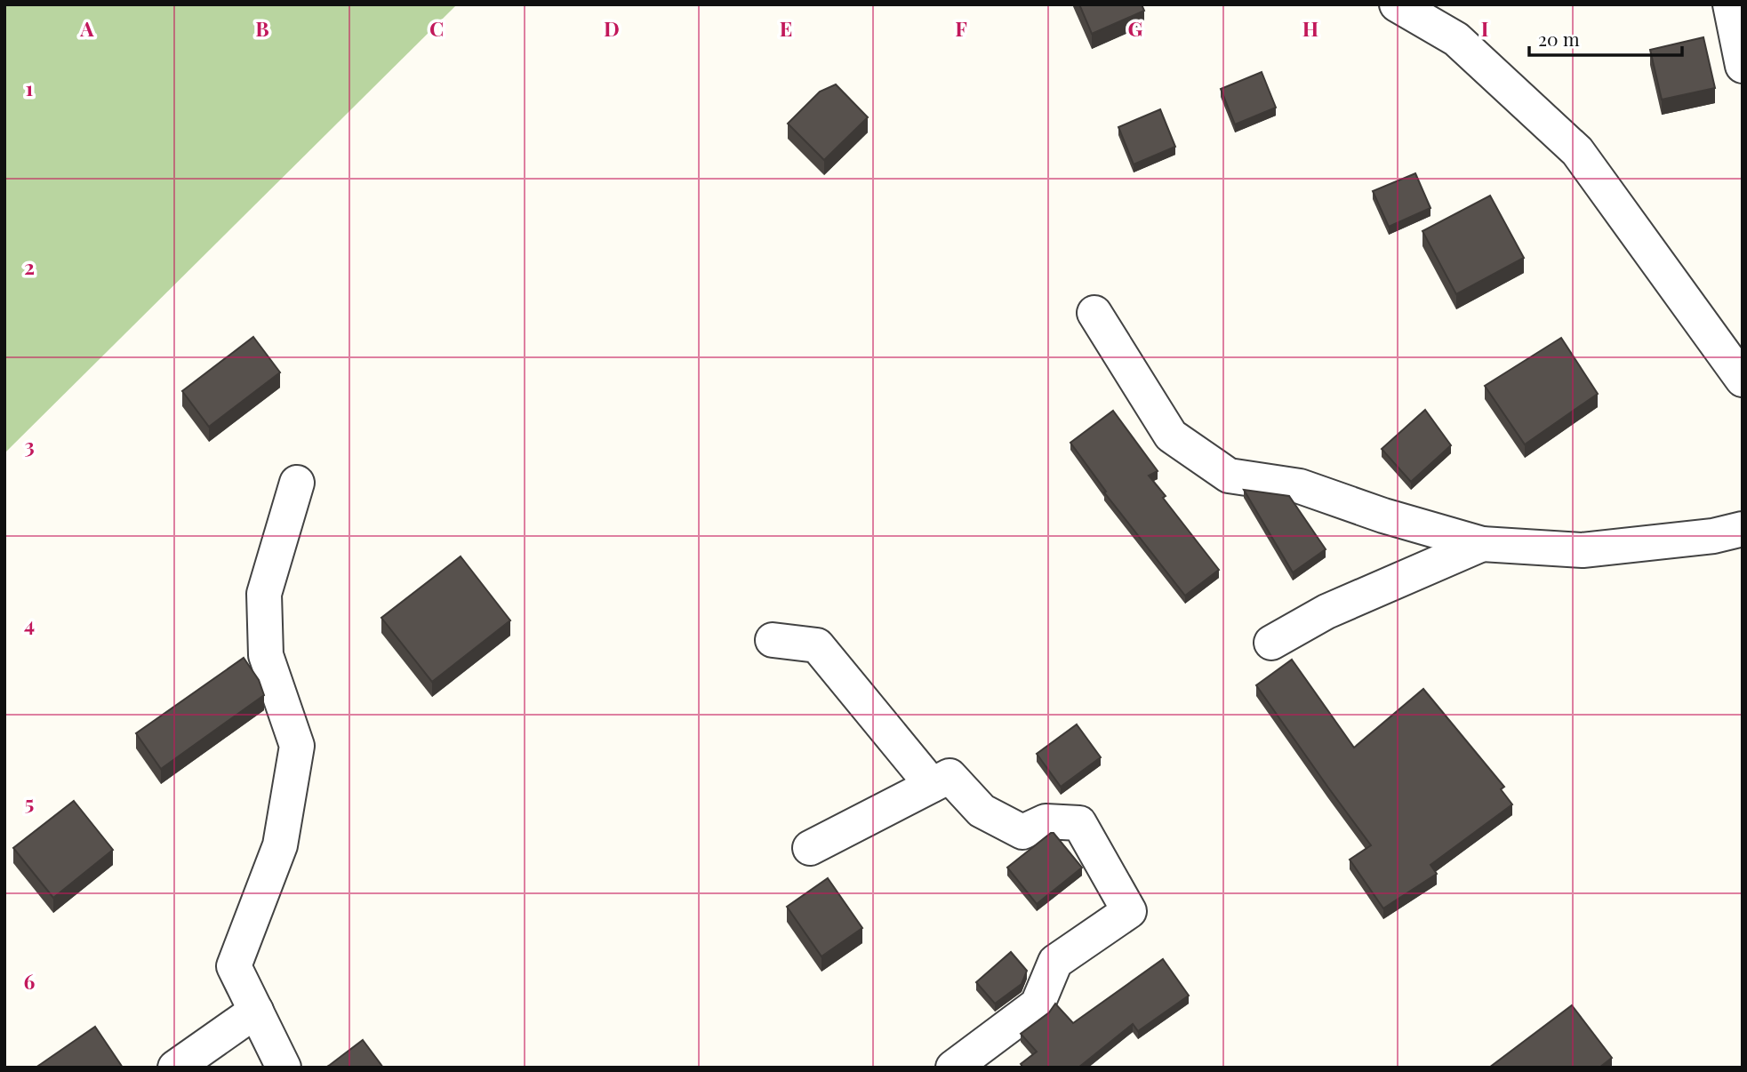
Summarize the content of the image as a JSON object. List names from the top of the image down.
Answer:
{
  "scale_bar": "20 m",
  "grid": {
    "columns": [
      "A",
      "B",
      "C",
      "D",
      "E",
      "F",
      "G",
      "H",
      "I"
    ],
    "rows": [
      "1",
      "2",
      "3",
      "4",
      "5",
      "6"
    ]
  }
}
